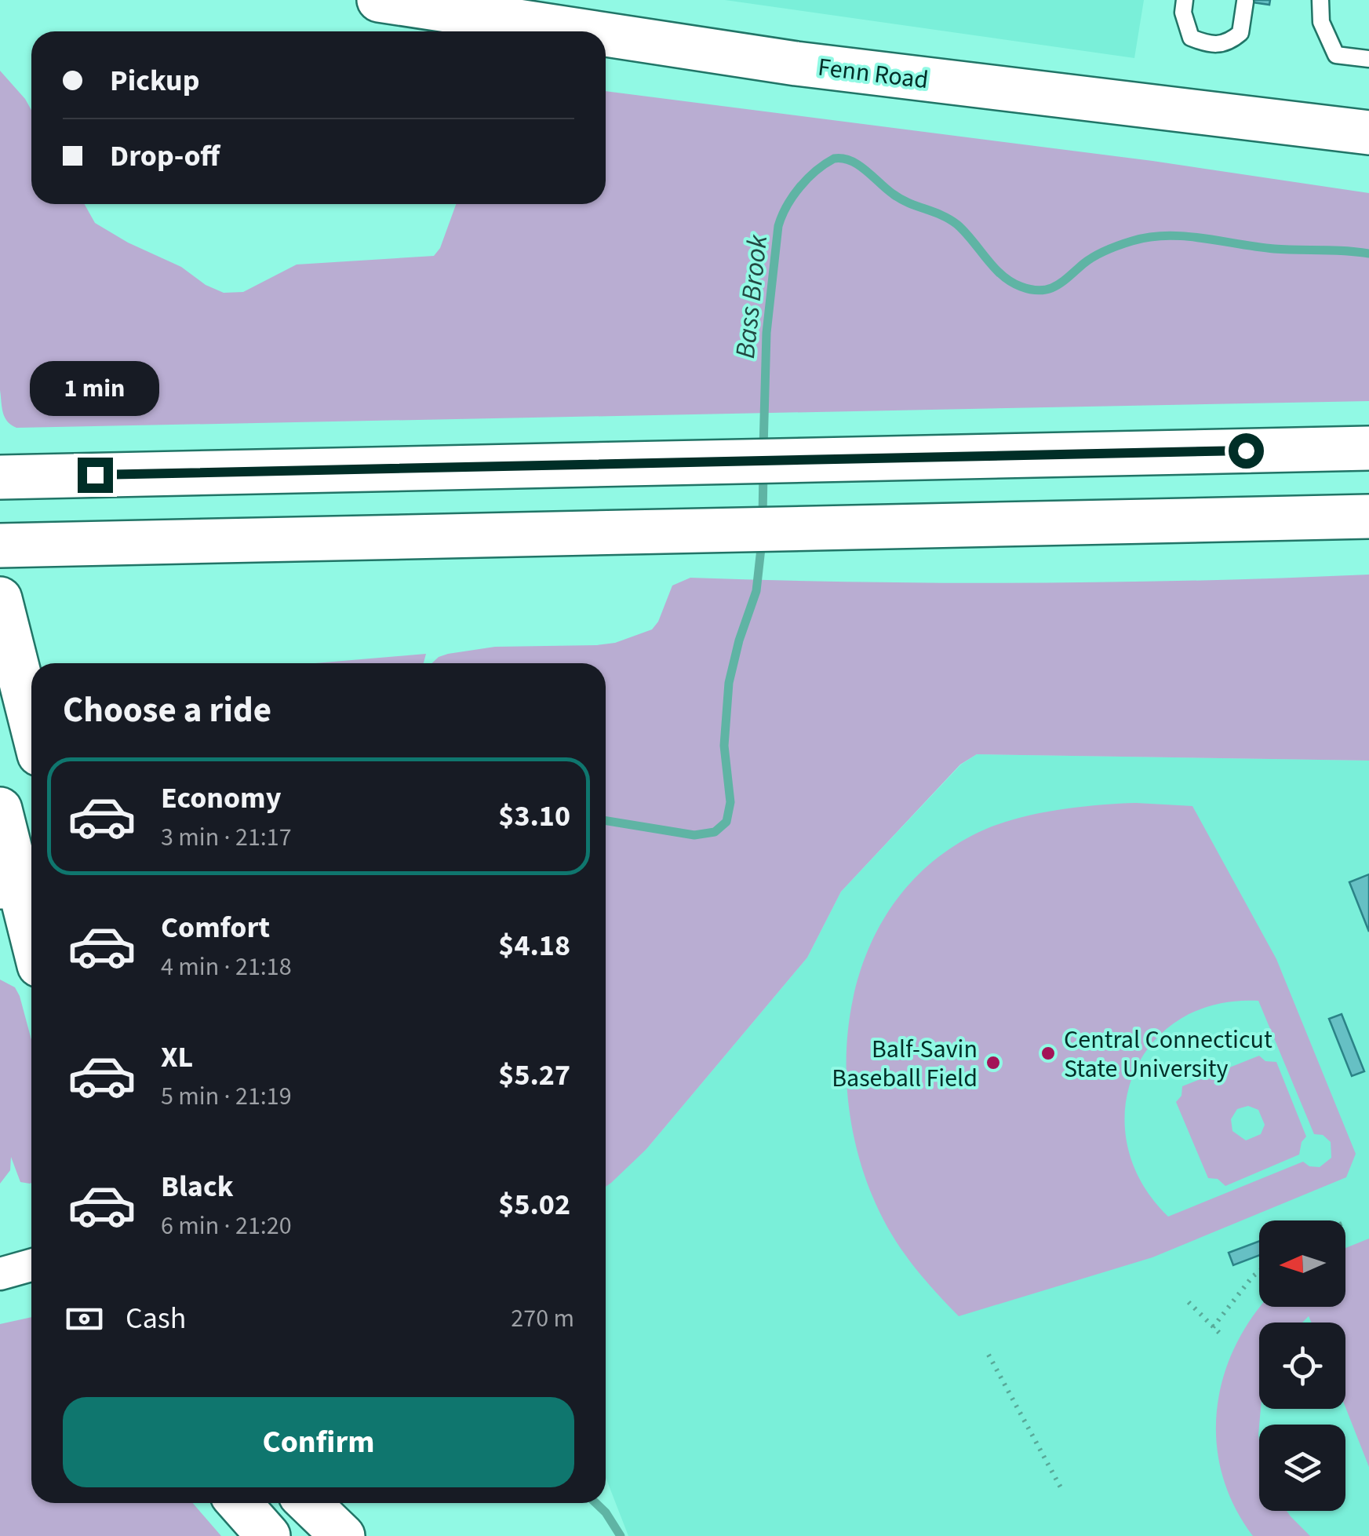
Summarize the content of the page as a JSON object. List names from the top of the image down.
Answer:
{
  "streets": {
    "main road": ["Fenn Road"]
  },
  "water": ["Bass Brook"],
  "places": ["Central Connecticut State University", "Balf-Savin Baseball Field"],
  "north": "left",
  "page": {
    "banner": ["Pickup", "Drop-off"],
    "bubble": "1 min",
    "heading": "Choose a ride",
    "list": [
      {
        "name": "Economy",
        "note": "3 min · 21:17",
        "value": "$3.10"
      },
      {
        "name": "Comfort",
        "note": "4 min · 21:18",
        "value": "$4.18"
      },
      {
        "name": "XL",
        "note": "5 min · 21:19",
        "value": "$5.27"
      },
      {
        "name": "Black",
        "note": "6 min · 21:20",
        "value": "$5.02"
      }
    ],
    "pay": ["Cash", "270 m"],
    "buttons": "Confirm"
  }
}
